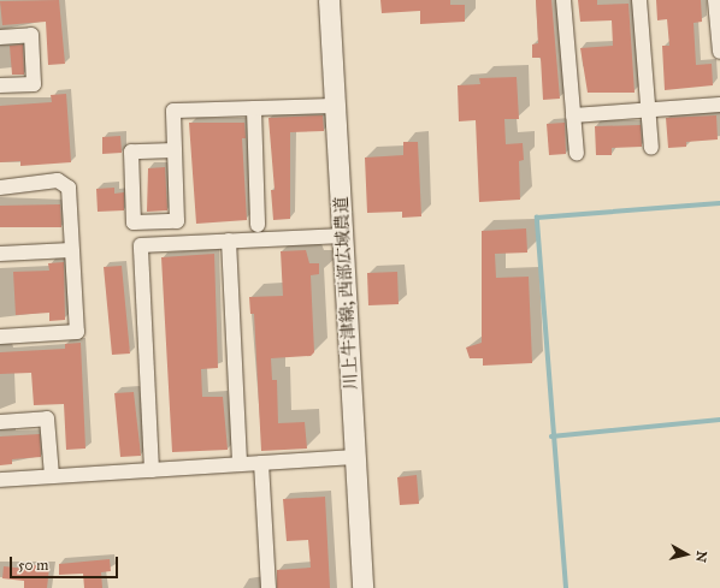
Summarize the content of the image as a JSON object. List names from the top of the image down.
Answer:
{
  "streets": {
    "main road": ["川上牛津線; 西部広域農道"]
  },
  "scale_bar": "50 m",
  "north": "right"
}
